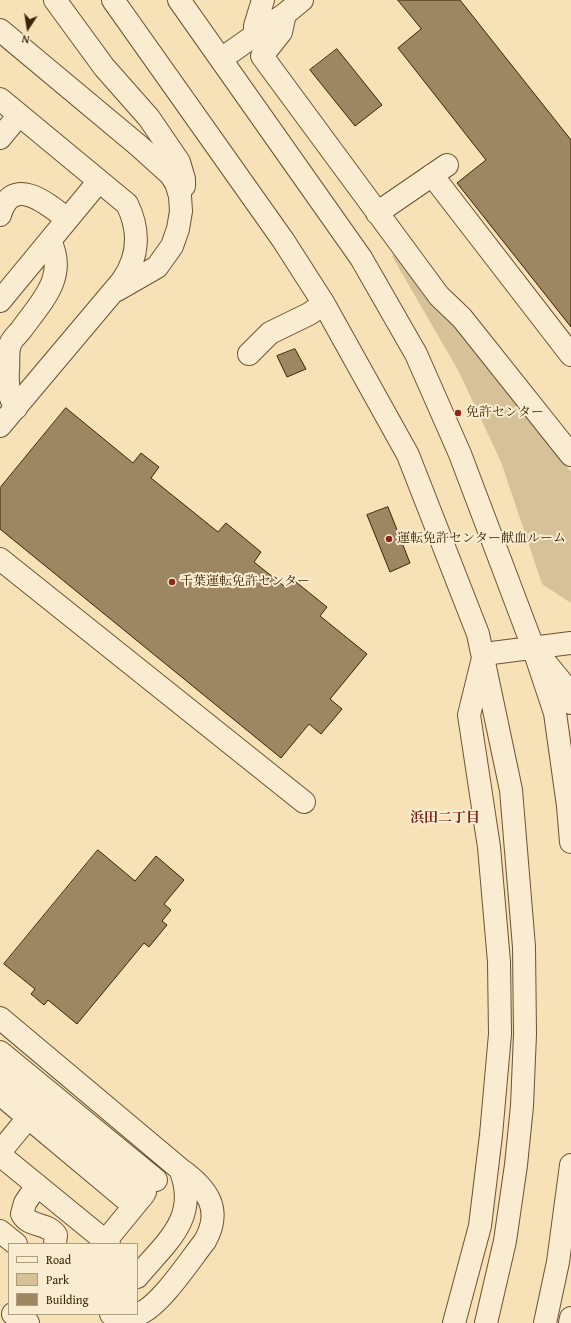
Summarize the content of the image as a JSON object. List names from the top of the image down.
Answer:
{
  "districts": ["浜田二丁目"],
  "places": ["免許センター", "運転免許センター献血ルーム", "千葉運転免許センター"],
  "legend": ["Road", "Park", "Building"],
  "north": "bottom"
}
